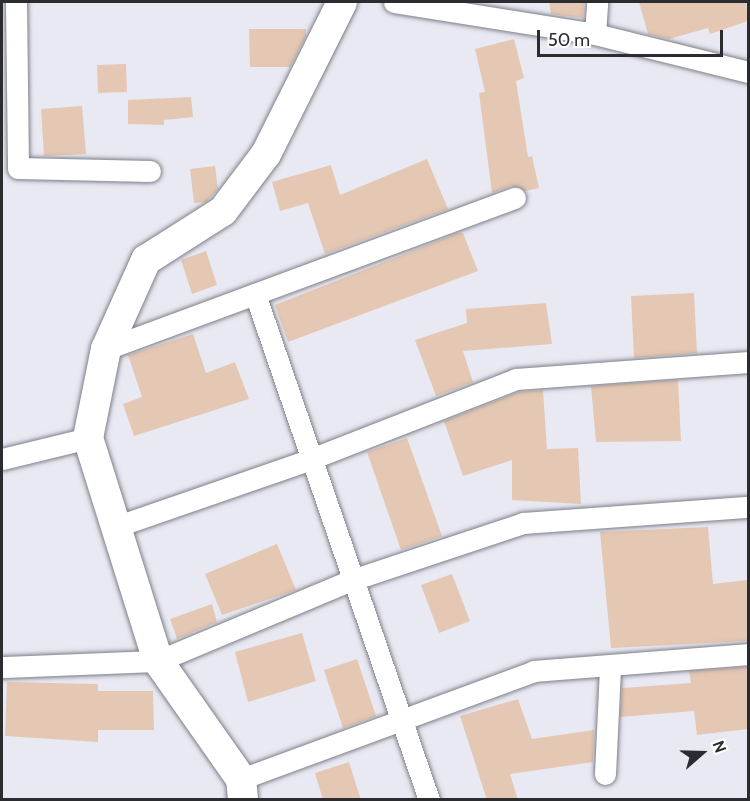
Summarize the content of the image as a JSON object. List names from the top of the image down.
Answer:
{
  "scale_bar": "50 m",
  "north": "right"
}
